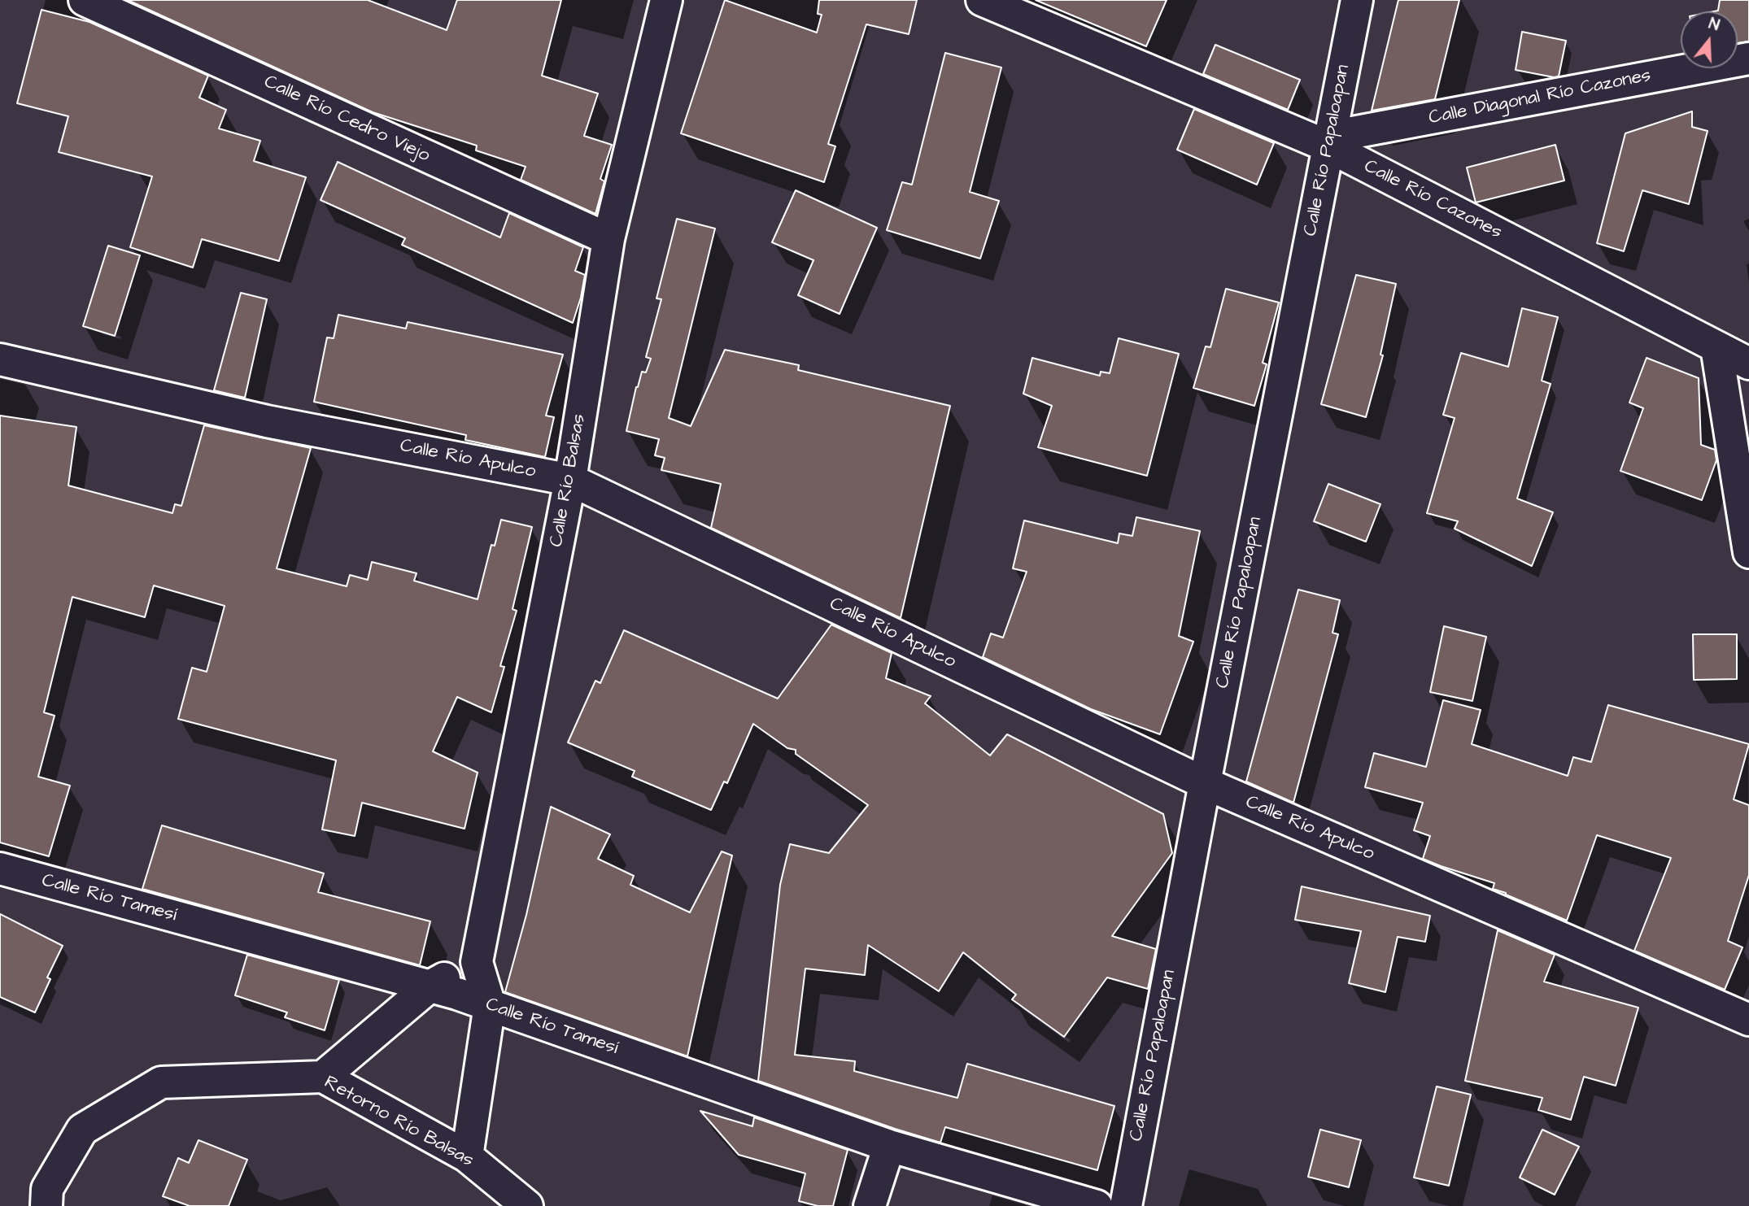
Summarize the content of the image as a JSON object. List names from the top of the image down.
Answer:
{
  "streets": {
    "street": [
      "Calle Diagonal Río Cazones",
      "Calle Río Cedro Viejo",
      "Calle Río Papaloapan",
      "Calle Río Cazones",
      "Calle Río Apulco",
      "Calle Río Balsas",
      "Calle Río Tamesí",
      "Retorno Río Balsas"
    ]
  },
  "crossings": [
    ["Calle Diagonal Río Cazones", "Calle Río Papaloapan"],
    ["Calle Diagonal Río Cazones", "Calle Río Cazones"],
    ["Calle Río Cedro Viejo", "Calle Río Balsas"],
    ["Calle Río Papaloapan", "Calle Río Cazones"],
    ["Calle Río Papaloapan", "Calle Río Apulco"],
    ["Calle Río Apulco", "Calle Río Balsas"],
    ["Calle Río Balsas", "Calle Río Tamesí"],
    ["Calle Río Balsas", "Retorno Río Balsas"]
  ],
  "north": "top"
}
